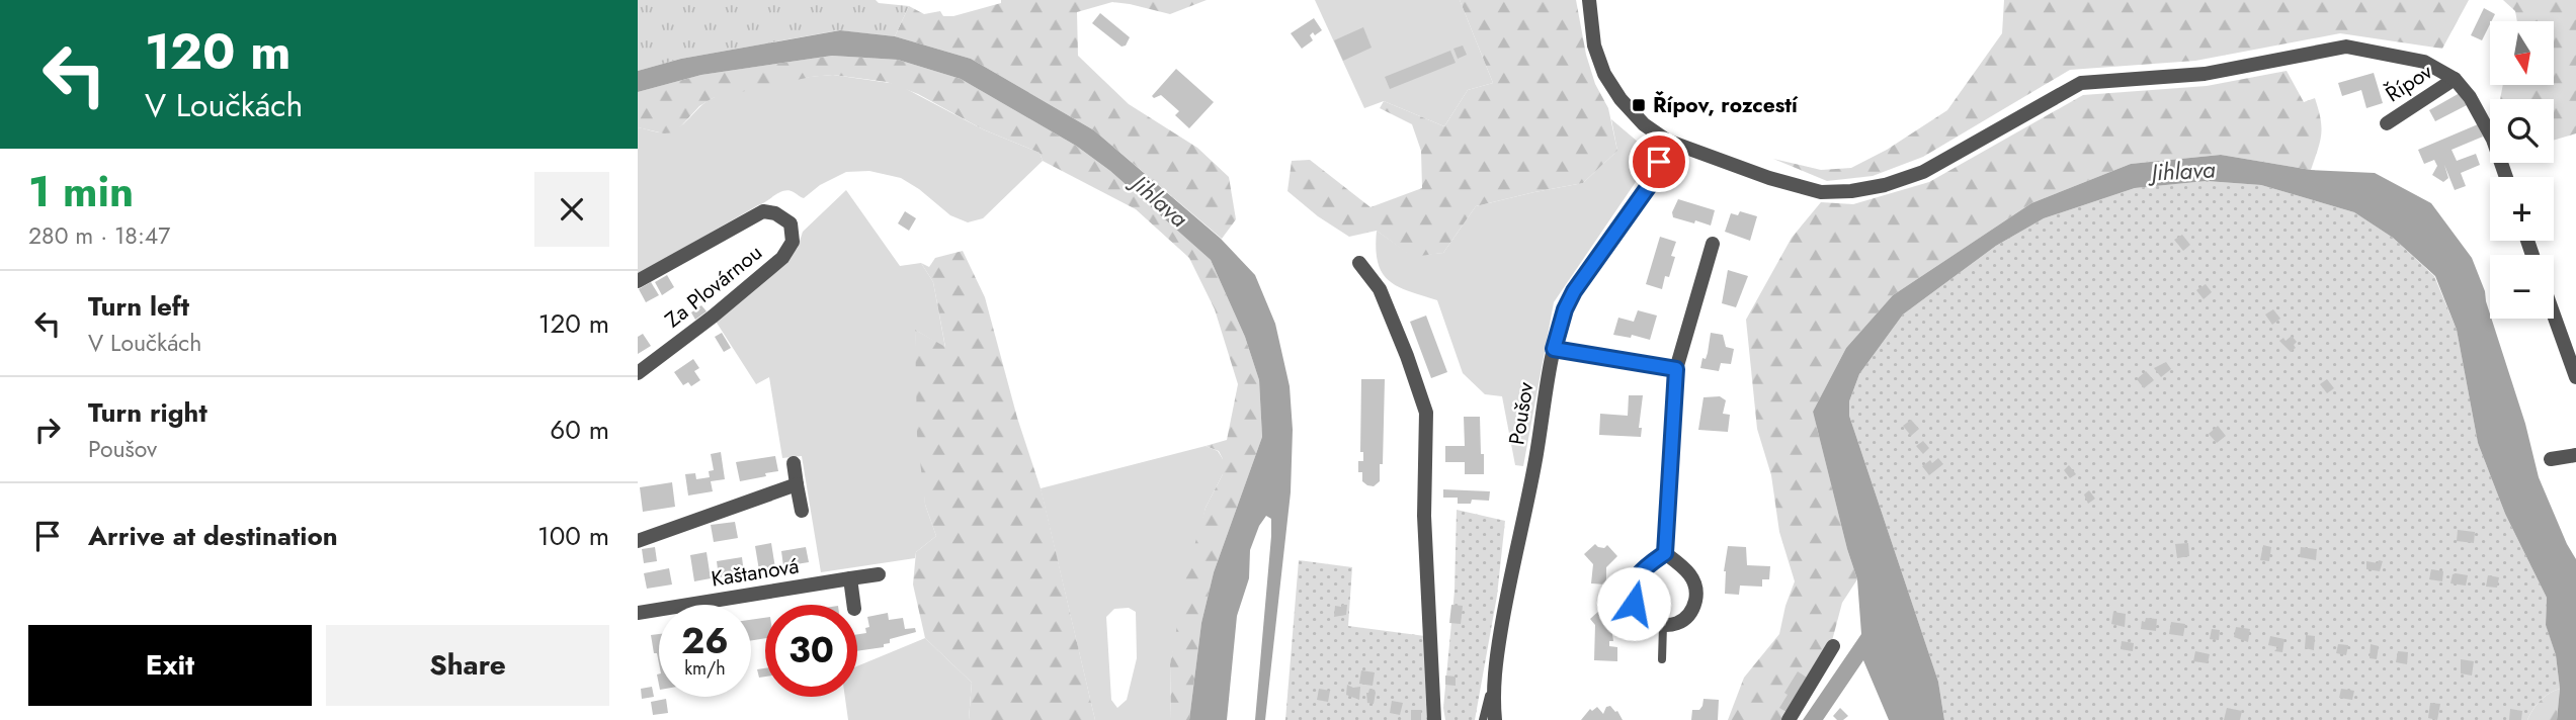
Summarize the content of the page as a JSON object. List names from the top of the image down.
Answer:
{
  "streets": {
    "street": [
      "Řípov",
      "Za Plovárnou",
      "Poušov",
      "Kaštanová"
    ]
  },
  "water": ["Jihlava"],
  "places": {
    "transit": ["Řípov, rozcestí"]
  },
  "north": "bottom",
  "page": {
    "turn": ["120 m", "V Loučkách"],
    "map_buttons": ["+", "−"],
    "heading": ["1 min", "280 m · 18:47"],
    "list": [
      {
        "name": "Turn left",
        "note": "V Loučkách",
        "value": "120 m"
      },
      {
        "name": "Turn right",
        "note": "Poušov",
        "value": "60 m"
      },
      {
        "name": "Arrive at destination",
        "value": "100 m"
      }
    ],
    "speed": "26 km/h",
    "limit": "30",
    "buttons": ["Exit", "Share"]
  }
}
